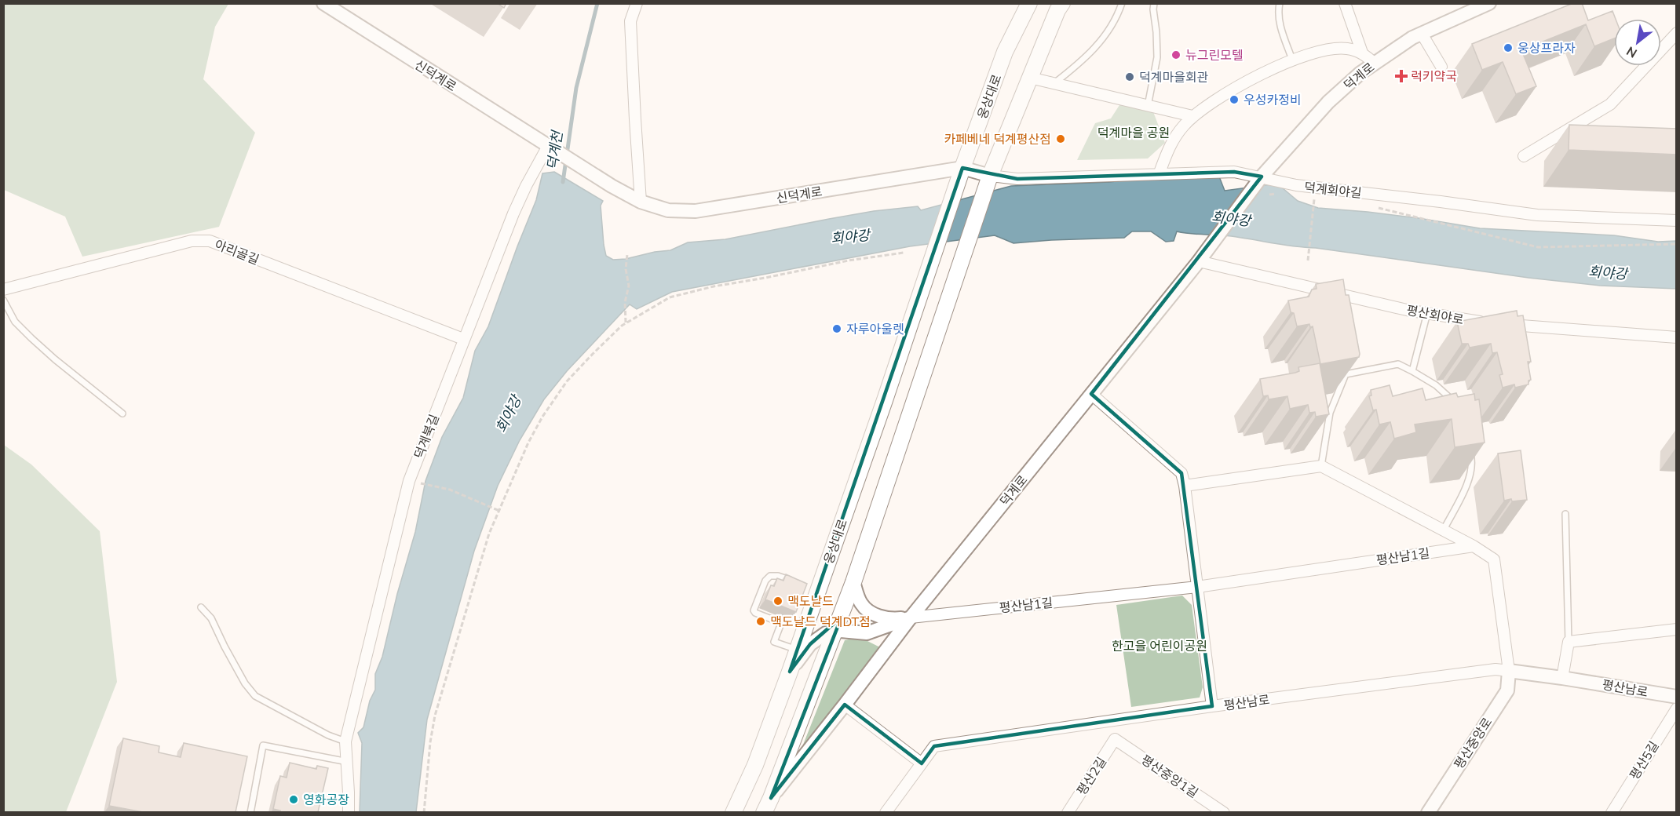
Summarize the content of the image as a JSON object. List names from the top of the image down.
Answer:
{
  "streets": {
    "main road": ["웅상대로"],
    "street": [
      "신덕계로",
      "덕계로",
      "덕계회야길",
      "아리골길",
      "평산회야로",
      "덕계북길",
      "평산남1길",
      "평산남로",
      "평산중앙로",
      "평산5길",
      "평산2길",
      "평산중앙1길"
    ]
  },
  "crossings": [
    ["신덕계로", "웅상대로"],
    ["신덕계로", "덕계회야길"],
    ["신덕계로", "덕계북길"],
    ["덕계로", "덕계회야길"],
    ["덕계로", "평산회야로"],
    ["덕계로", "평산남1길"],
    ["아리골길", "덕계북길"],
    ["평산남로", "평산중앙로"],
    ["평산2길", "평산중앙1길"]
  ],
  "water": ["덕계천", "회야강"],
  "parks": ["덕계마을 공원", "한고을 어린이공원"],
  "places": {
    "other": [
      "웅상프라자",
      "뉴그린모텔",
      "덕계마을회관",
      "우성카정비",
      "카페베네 덕계평산점",
      "자루아울렛",
      "맥도날드",
      "맥도날드 덕계DT점",
      "영화공장"
    ],
    "health": ["럭키약국"]
  },
  "north": "bottom left"
}
